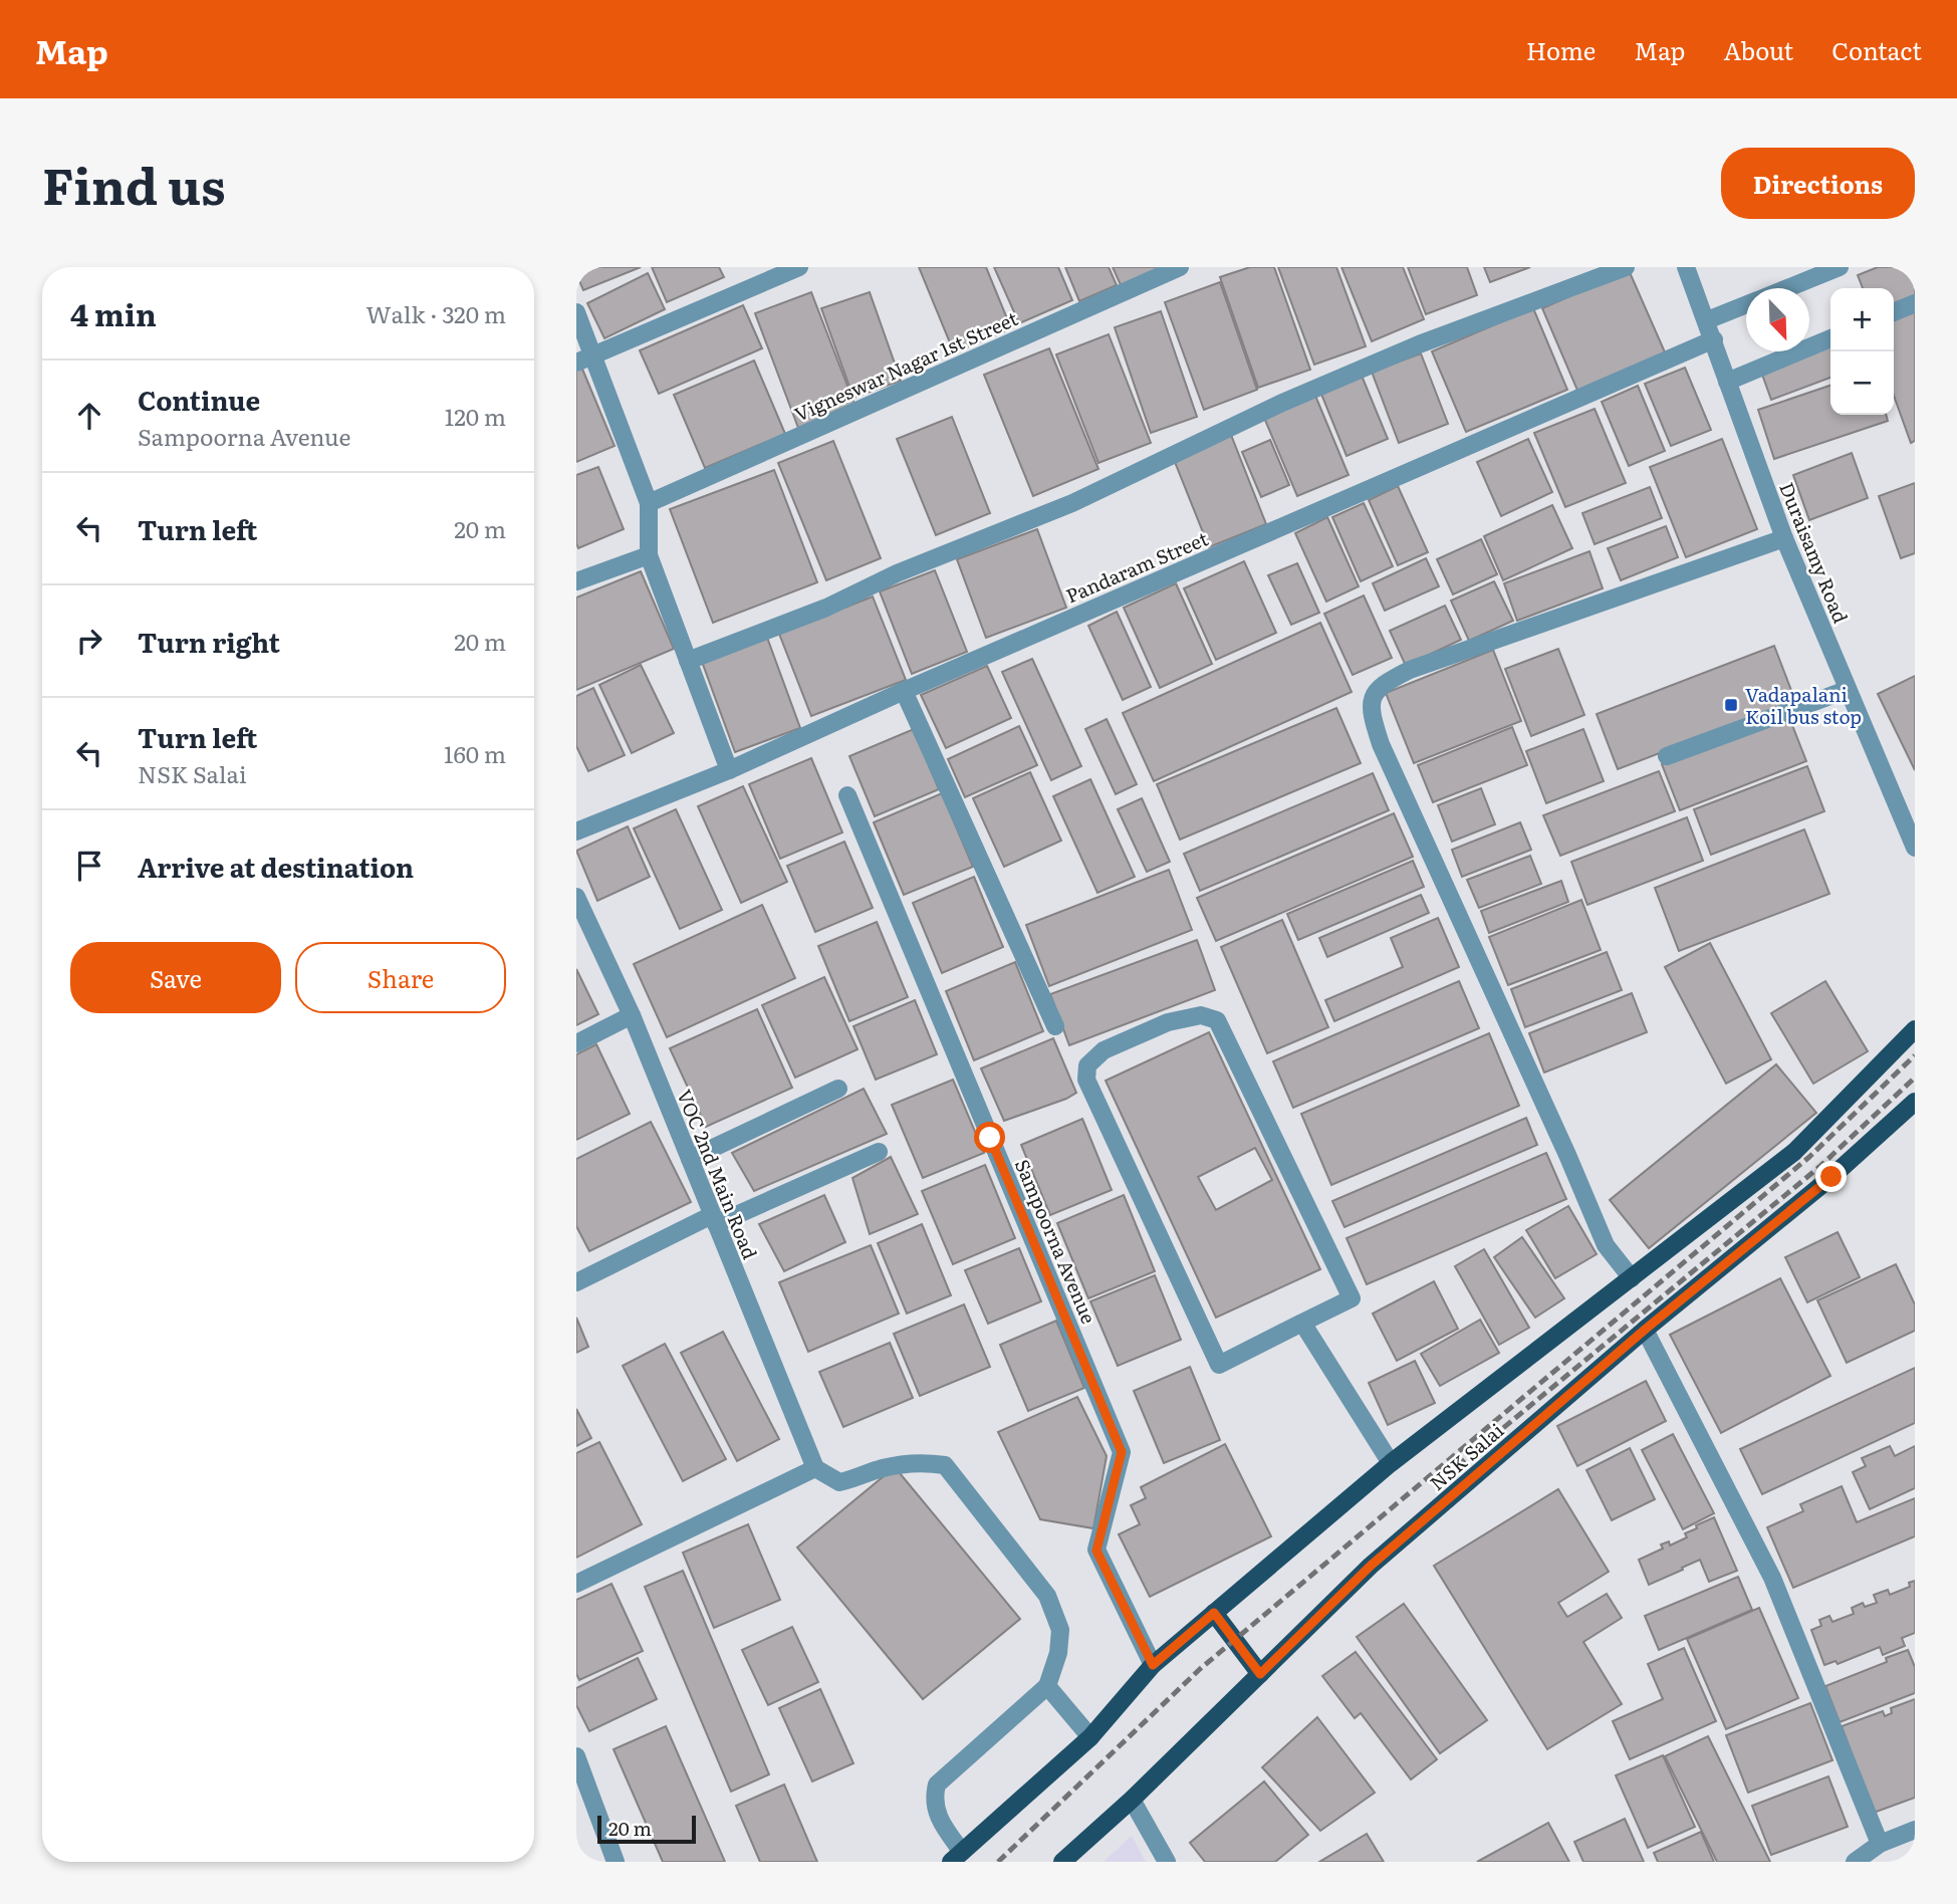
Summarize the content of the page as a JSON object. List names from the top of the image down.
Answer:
{
  "streets": {
    "main road": ["NSK Salai"],
    "street": [
      "Vigneswar Nagar 1st Street",
      "Duraisamy Road",
      "Pandaram Street",
      "VOC 2nd Main Road",
      "Sampoorna Avenue"
    ]
  },
  "crossings": [
    ["Duraisamy Road", "Pandaram Street"]
  ],
  "places": {
    "transit": ["Vadapalani Koil bus stop"]
  },
  "scale_bar": "20 m",
  "north": "bottom right",
  "page": {
    "header": "Map",
    "nav": [
      "Home",
      "Map",
      "About",
      "Contact"
    ],
    "title": "Find us",
    "buttons": [
      "Directions",
      ["Save", "Share"]
    ],
    "heading": ["4 min", "Walk · 320 m"],
    "map_buttons": ["+", "−"],
    "list": [
      ["Continue", "Sampoorna Avenue", "120 m"],
      ["Turn left", "20 m"],
      ["Turn right", "20 m"],
      ["Turn left", "NSK Salai", "160 m"],
      "Arrive at destination"
    ],
    "scale": "20 m"
  }
}
